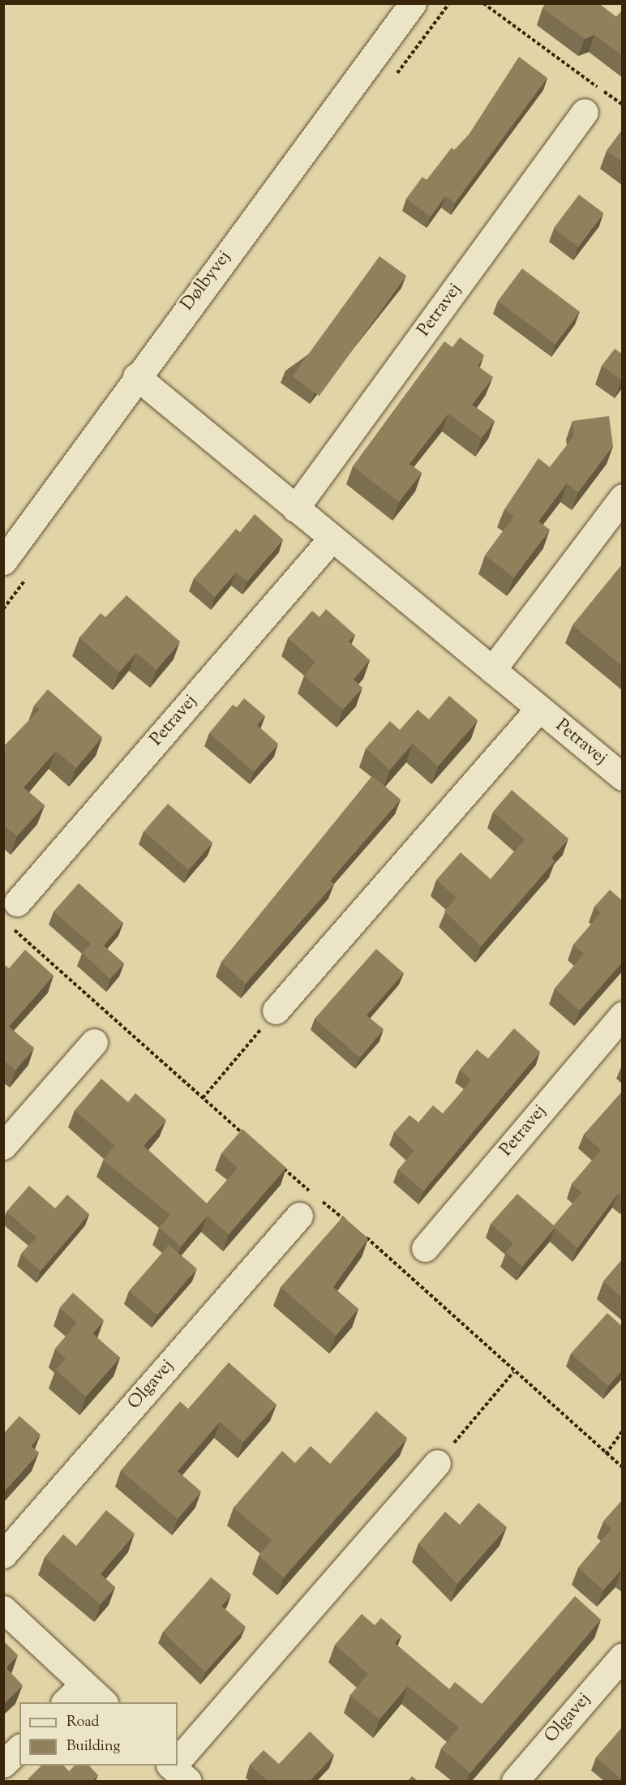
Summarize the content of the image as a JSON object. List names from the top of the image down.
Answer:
{
  "streets": {
    "street": ["Dølbyvej", "Petravej", "Olgavej"]
  },
  "crossings": [
    ["Dølbyvej", "Petravej"]
  ],
  "legend": ["Road", "Building"]
}
